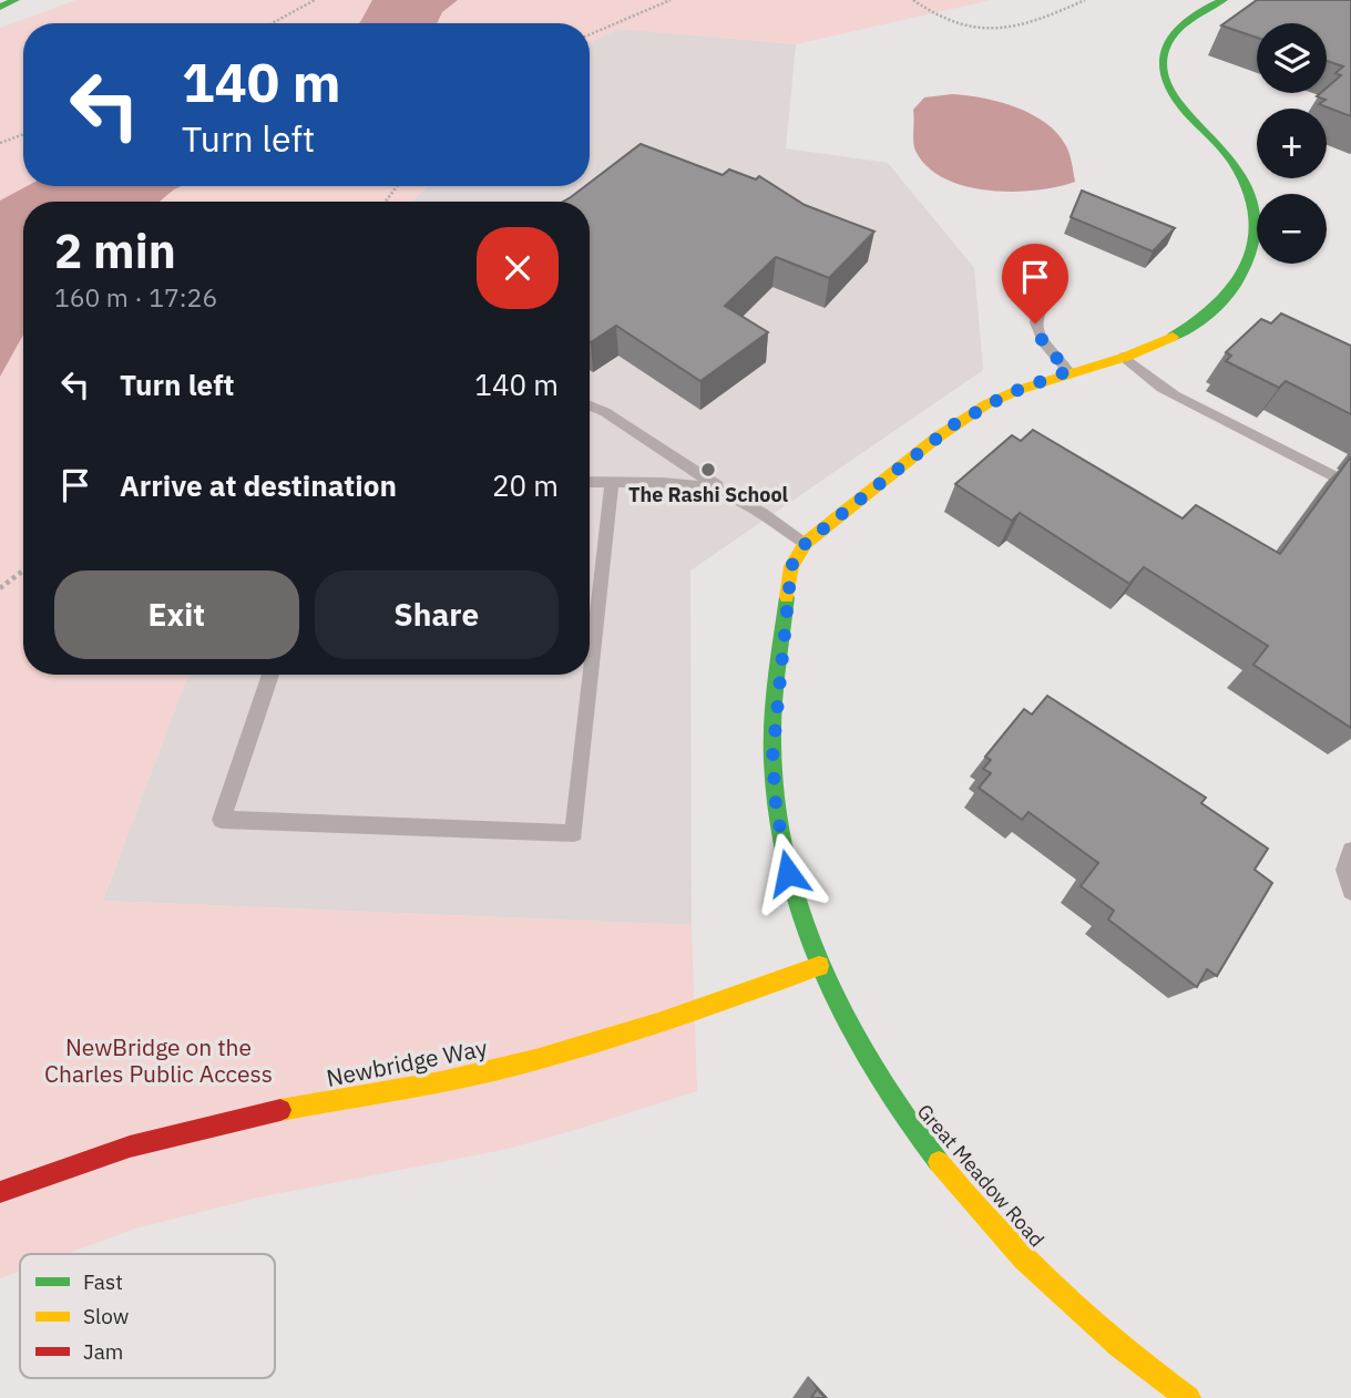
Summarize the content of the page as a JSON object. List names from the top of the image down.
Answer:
{
  "streets": {
    "main road": ["Newbridge Way", "Great Meadow Road"]
  },
  "crossings": [
    ["Newbridge Way", "Great Meadow Road"]
  ],
  "parks": ["NewBridge on the Charles Public Access"],
  "places": ["The Rashi School"],
  "legend": ["Fast", "Slow", "Jam"],
  "page": {
    "map_buttons": ["+", "−"],
    "turn": ["140 m", "Turn left"],
    "heading": ["2 min", "160 m · 17:26"],
    "list": [
      {
        "name": "Turn left",
        "value": "140 m"
      },
      {
        "name": "Arrive at destination",
        "value": "20 m"
      }
    ],
    "buttons": ["Exit", "Share"]
  }
}
